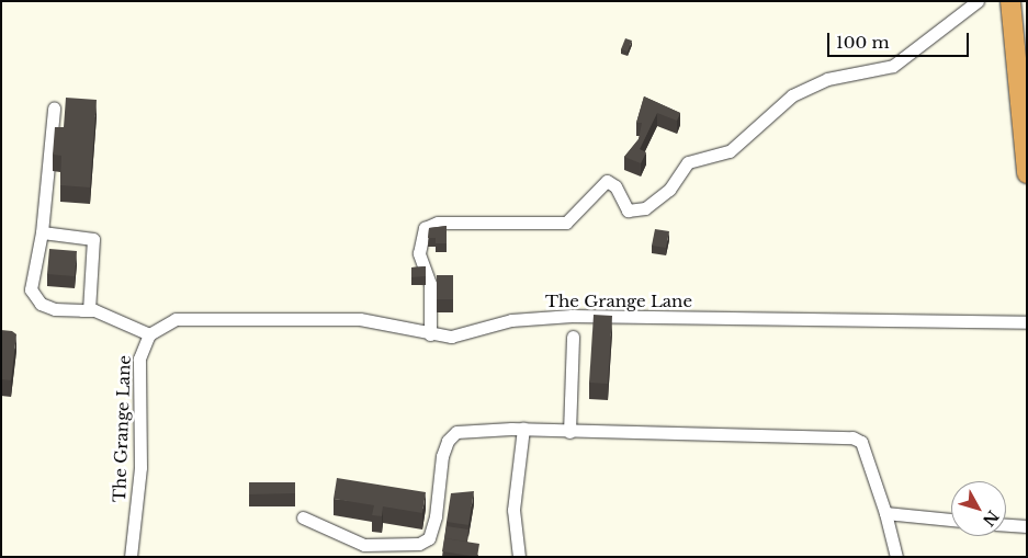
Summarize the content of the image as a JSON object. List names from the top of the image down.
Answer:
{
  "streets": {
    "street": ["The Grange Lane"]
  },
  "scale_bar": "100 m",
  "north": "bottom right"
}
